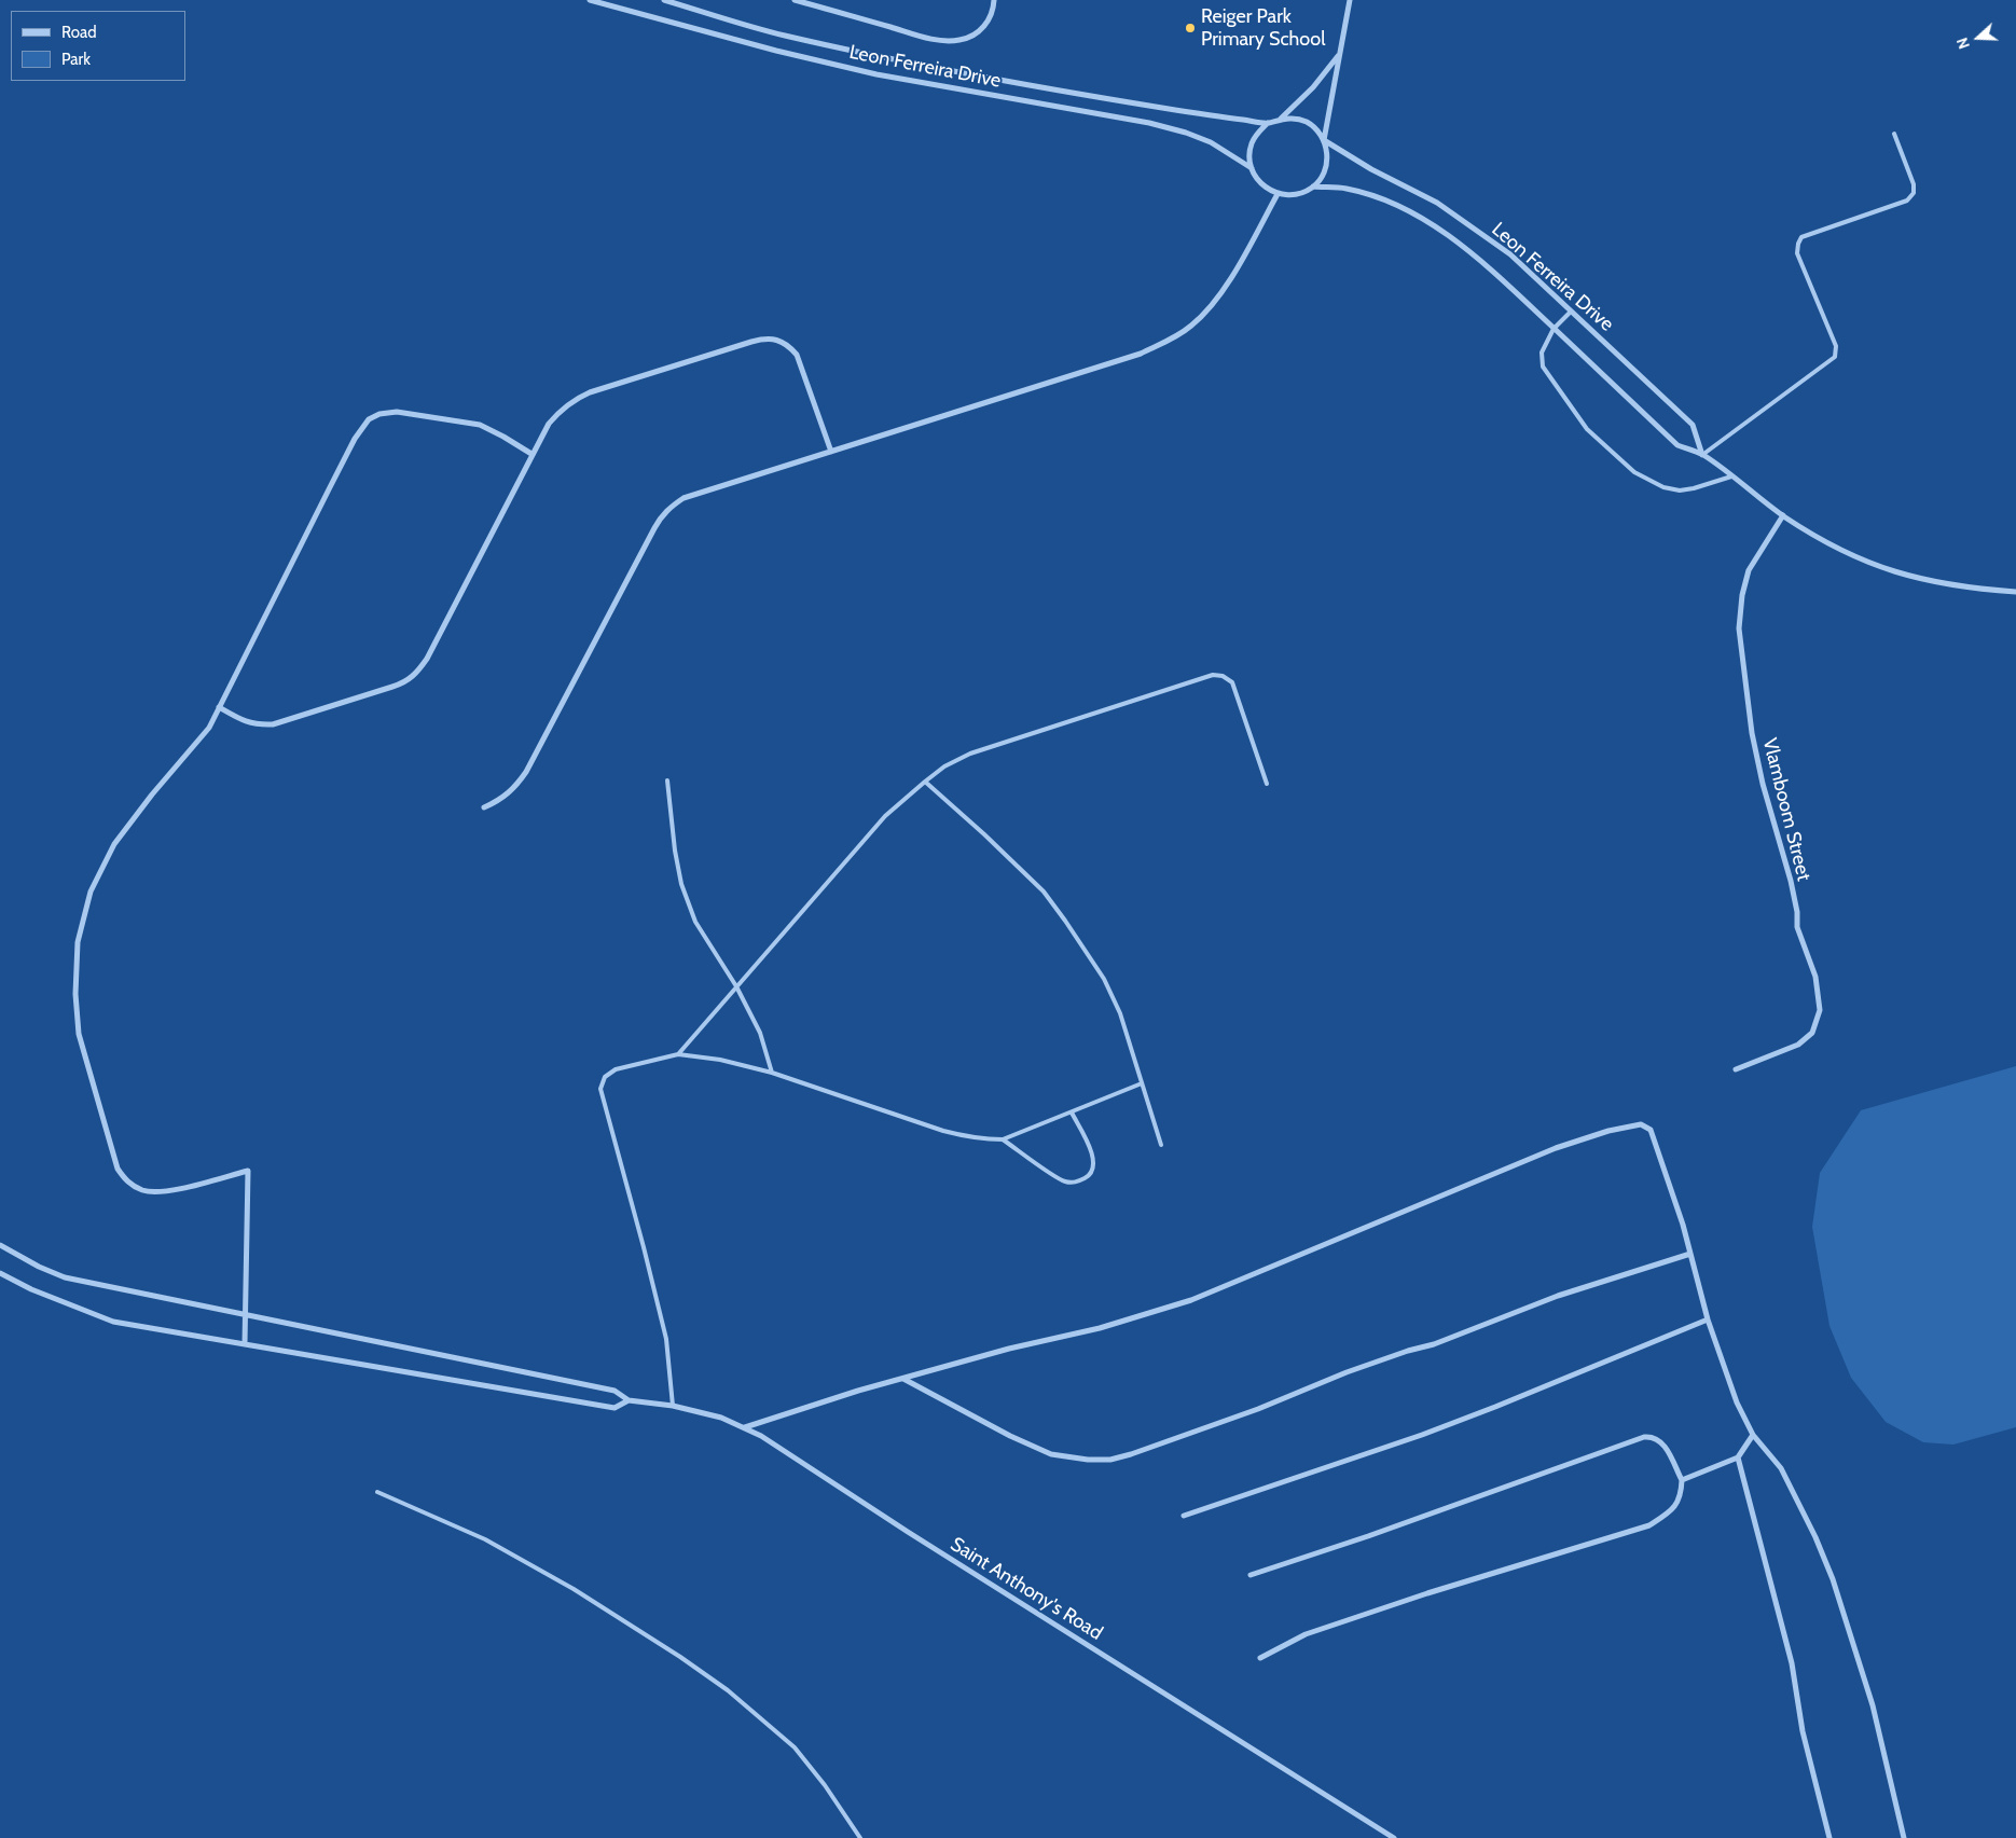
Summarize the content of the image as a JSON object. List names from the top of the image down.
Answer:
{
  "streets": {
    "street": ["Leon Ferreira Drive", "Vlamboom Street", "Saint Anthony's Road"]
  },
  "crossings": [
    ["Leon Ferreira Drive", "Vlamboom Street"]
  ],
  "places": ["Reiger Park Primary School"],
  "legend": ["Road", "Park"],
  "north": "left"
}
